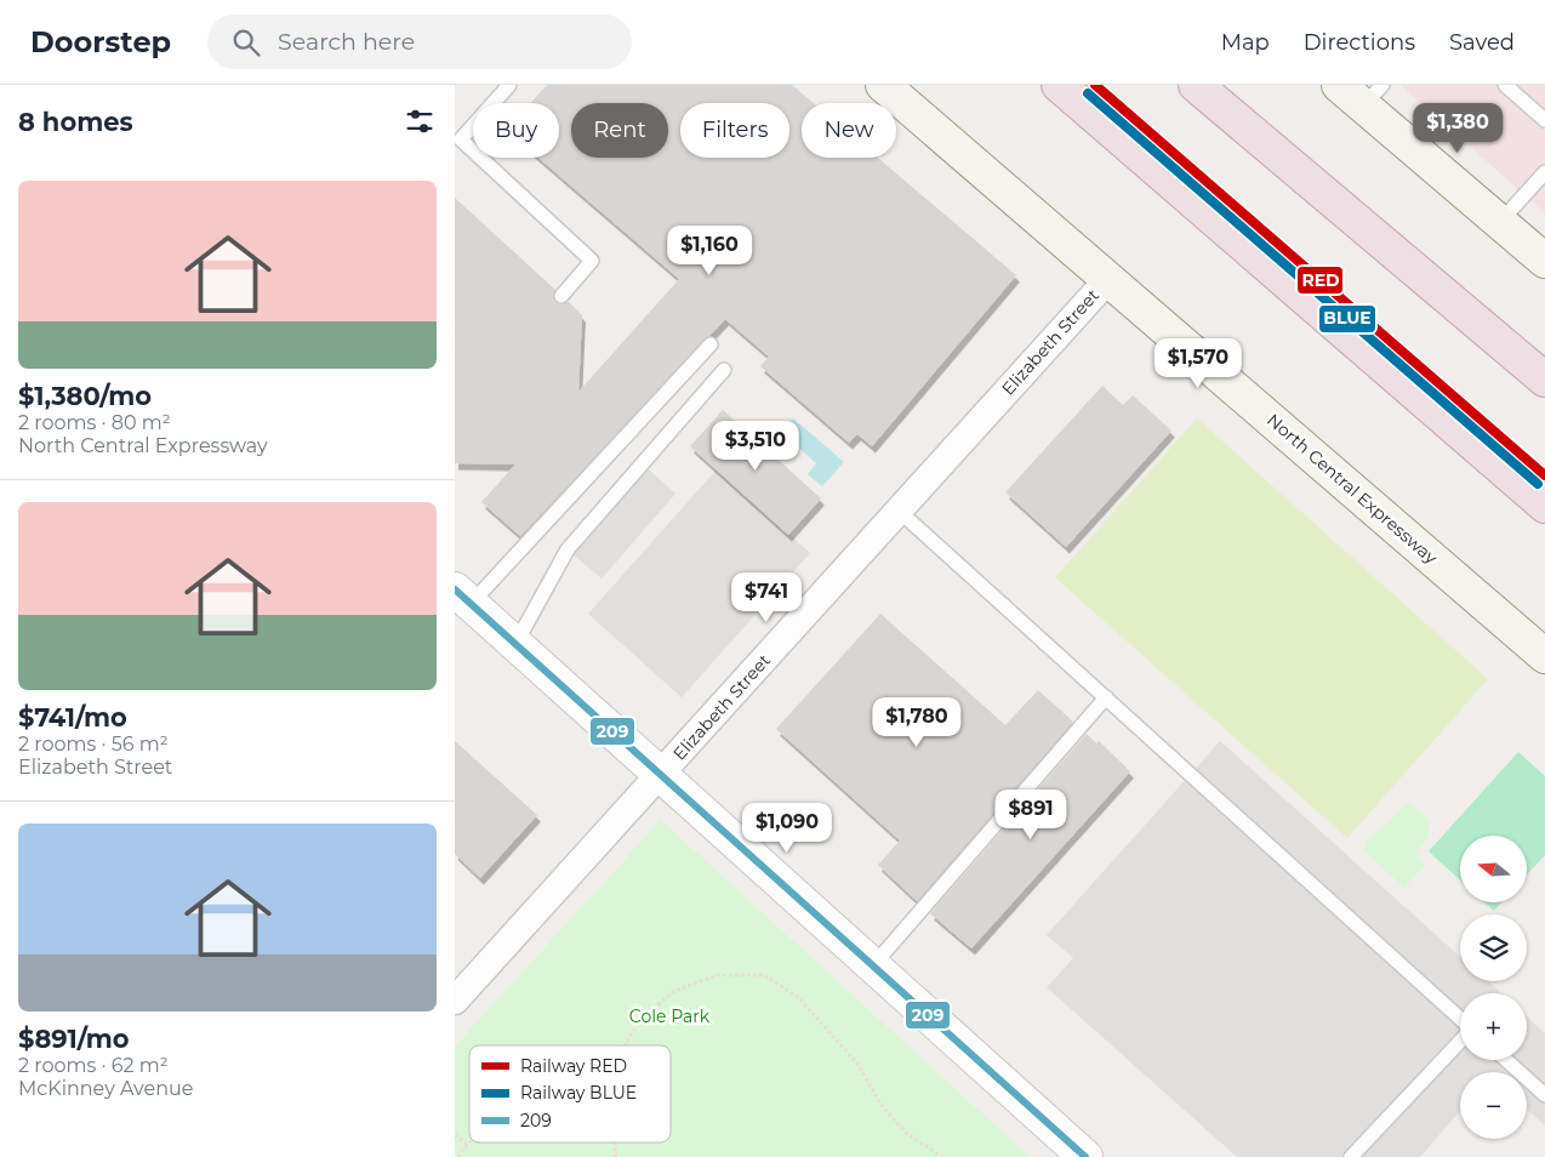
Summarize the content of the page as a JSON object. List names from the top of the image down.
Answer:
{
  "streets": {
    "main road": ["North Central Expressway"],
    "street": ["Elizabeth Street"]
  },
  "crossings": [
    ["Elizabeth Street", "North Central Expressway"]
  ],
  "parks": ["Cole Park"],
  "lines": ["rail line RED", "rail line BLUE", "transit line 209"],
  "legend": ["Railway RED", "Railway BLUE", "209"],
  "north": "left",
  "page": {
    "header": "Doorstep",
    "search": "Search here",
    "nav": ["Map", "Directions", "Saved"],
    "heading": "8 homes",
    "price": [
      "$1,380",
      "$1,160",
      "$1,570",
      "$3,510",
      "$741",
      "$1,780",
      "$891",
      "$1,090"
    ],
    "chip": [
      "Buy",
      "Rent",
      "Filters",
      "New"
    ],
    "list": [
      {
        "name": "$1,380/mo",
        "note": "2 rooms · 80 m² · North Central Expressway"
      },
      {
        "name": "$741/mo",
        "note": "2 rooms · 56 m² · Elizabeth Street"
      },
      {
        "name": "$891/mo",
        "note": "2 rooms · 62 m² · McKinney Avenue"
      }
    ],
    "map_buttons": ["+", "−"]
  }
}
